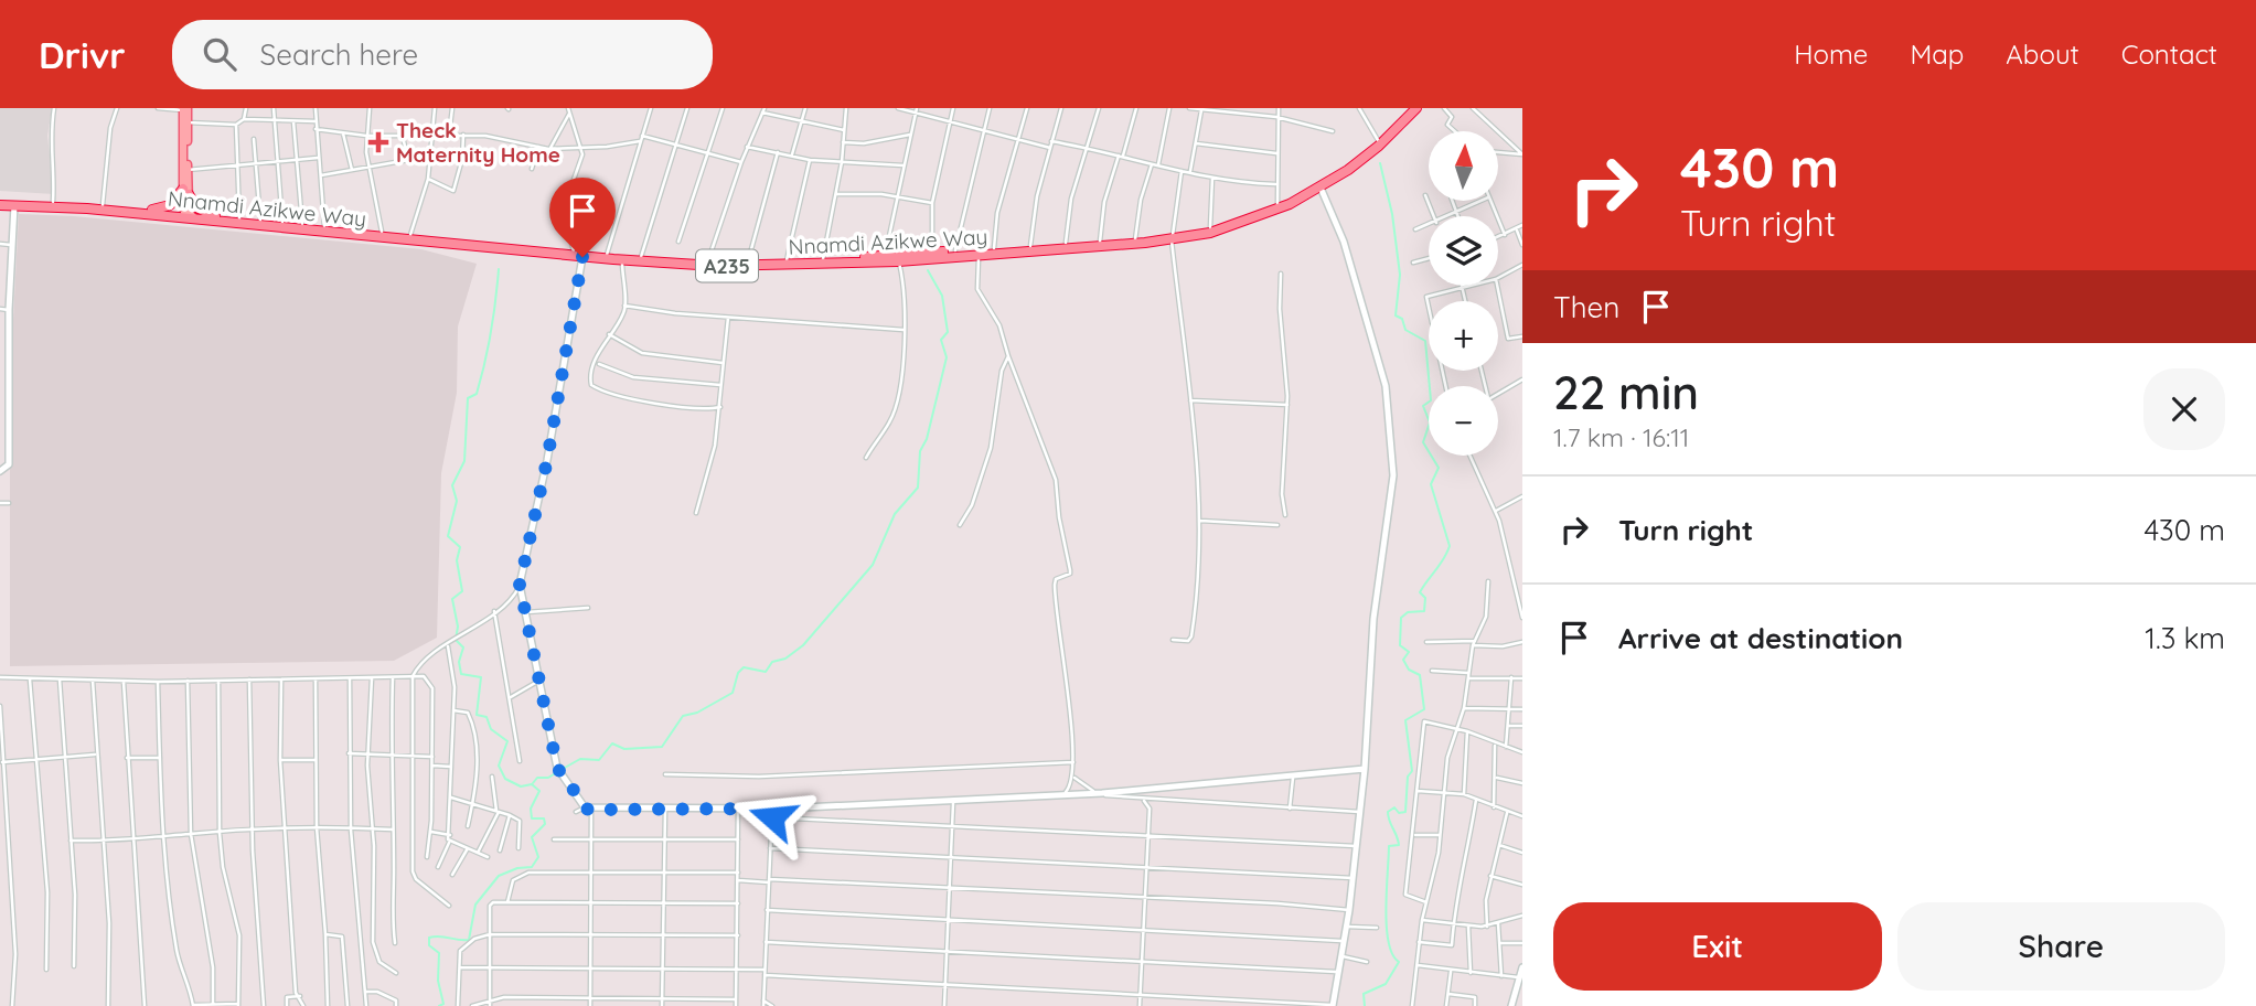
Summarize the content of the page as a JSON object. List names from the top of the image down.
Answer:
{
  "streets": {
    "highway": ["Nnamdi Azikwe Way", "A235"]
  },
  "places": {
    "health": ["Theck Maternity Home"]
  },
  "north": "top",
  "page": {
    "header": "Drivr",
    "search": "Search here",
    "nav": [
      "Home",
      "Map",
      "About",
      "Contact"
    ],
    "turn": ["430 m", "Turn right"],
    "map_buttons": ["+", "−"],
    "then": "Then",
    "heading": ["22 min", "1.7 km · 16:11"],
    "list": [
      {
        "name": "Turn right",
        "value": "430 m"
      },
      {
        "name": "Arrive at destination",
        "value": "1.3 km"
      }
    ],
    "buttons": ["Exit", "Share"]
  }
}
